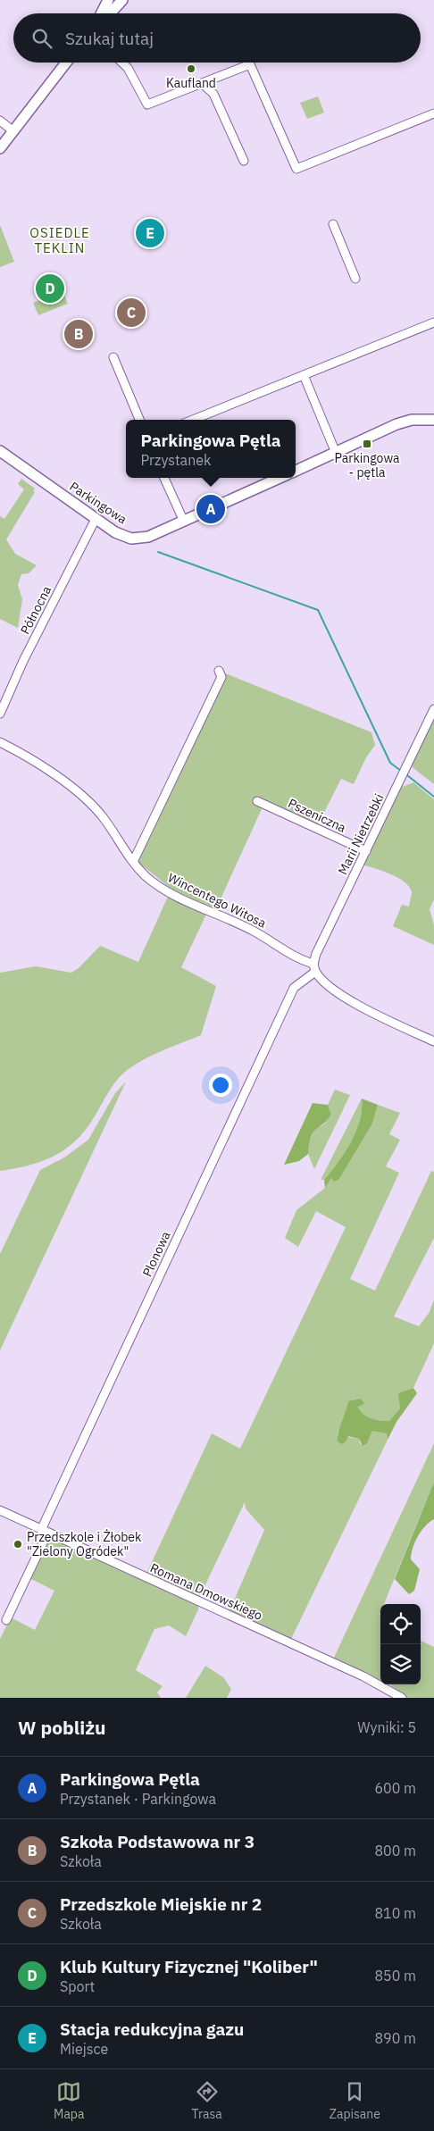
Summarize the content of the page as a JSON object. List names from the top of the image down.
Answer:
{
  "streets": {
    "street": [
      "Parkingowa",
      "Północna",
      "Pszeniczna",
      "Marii Nietrzebki",
      "Wincentego Witosa",
      "Plonowa",
      "Romana Dmowskiego"
    ]
  },
  "crossings": [
    ["Parkingowa", "Północna"],
    ["Pszeniczna", "Marii Nietrzebki"],
    ["Marii Nietrzebki", "Wincentego Witosa"],
    ["Marii Nietrzebki", "Plonowa"],
    ["Wincentego Witosa", "Plonowa"],
    ["Plonowa", "Romana Dmowskiego"]
  ],
  "districts": ["OSIEDLE TEKLIN"],
  "places": {
    "other": ["Kaufland", "Przedszkole i Żłobek \"Zielony Ogródek\""],
    "transit": ["Parkingowa - pętla"]
  },
  "page": {
    "search": "Szukaj tutaj",
    "pins": [
      "E",
      "D",
      "C",
      "B",
      "A"
    ],
    "popup": ["Parkingowa Pętla", "Przystanek"],
    "heading": ["W pobliżu", "Wyniki: 5"],
    "list": [
      {
        "mark": "A",
        "name": "Parkingowa Pętla",
        "note": "Przystanek · Parkingowa",
        "value": "600 m"
      },
      {
        "mark": "B",
        "name": "Szkoła Podstawowa nr 3",
        "note": "Szkoła",
        "value": "800 m"
      },
      {
        "mark": "C",
        "name": "Przedszkole Miejskie nr 2",
        "note": "Szkoła",
        "value": "810 m"
      },
      {
        "mark": "D",
        "name": "Klub Kultury Fizycznej \"Koliber\"",
        "note": "Sport",
        "value": "850 m"
      },
      {
        "mark": "E",
        "name": "Stacja redukcyjna gazu",
        "note": "Miejsce",
        "value": "890 m"
      }
    ],
    "nav": ["Mapa", "Trasa", "Zapisane"]
  }
}
